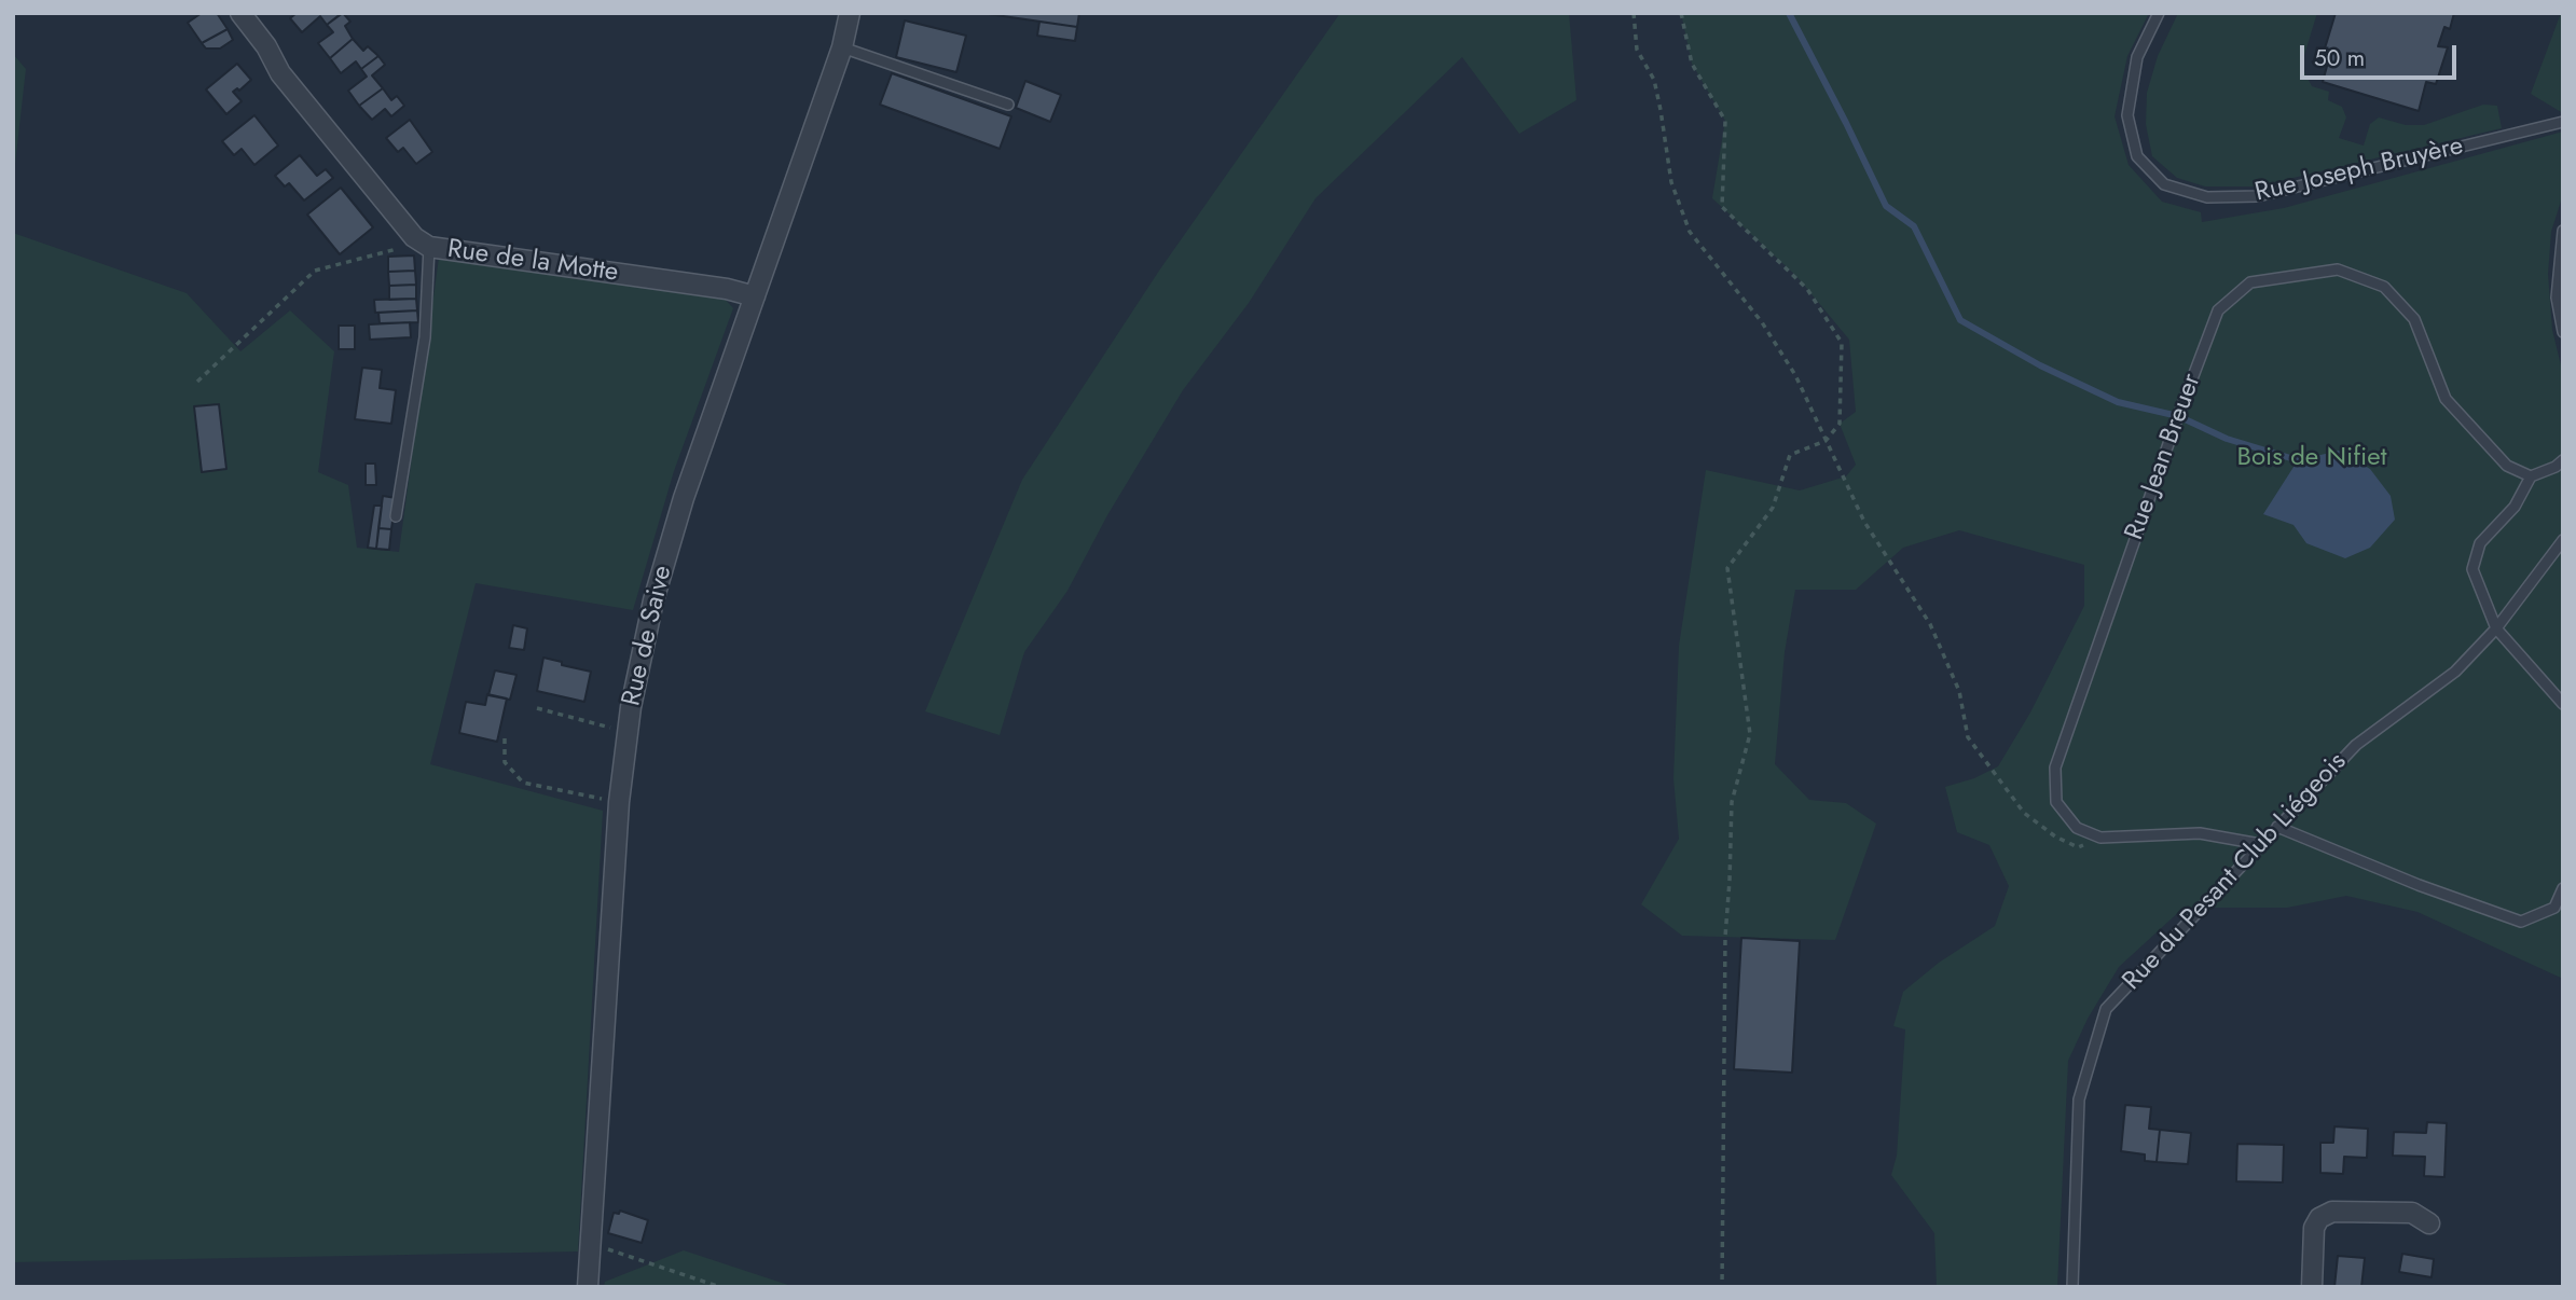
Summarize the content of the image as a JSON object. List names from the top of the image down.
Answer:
{
  "streets": {
    "street": ["Rue de la Motte", "Rue de Saive"],
    "lane": ["Rue Joseph Bruyère", "Rue Jean Breuer", "Rue du Pesant Club Liégeois"]
  },
  "crossings": [
    ["Rue de la Motte", "Rue de Saive"]
  ],
  "parks": ["Bois de Nifiet"],
  "scale_bar": "50 m"
}
